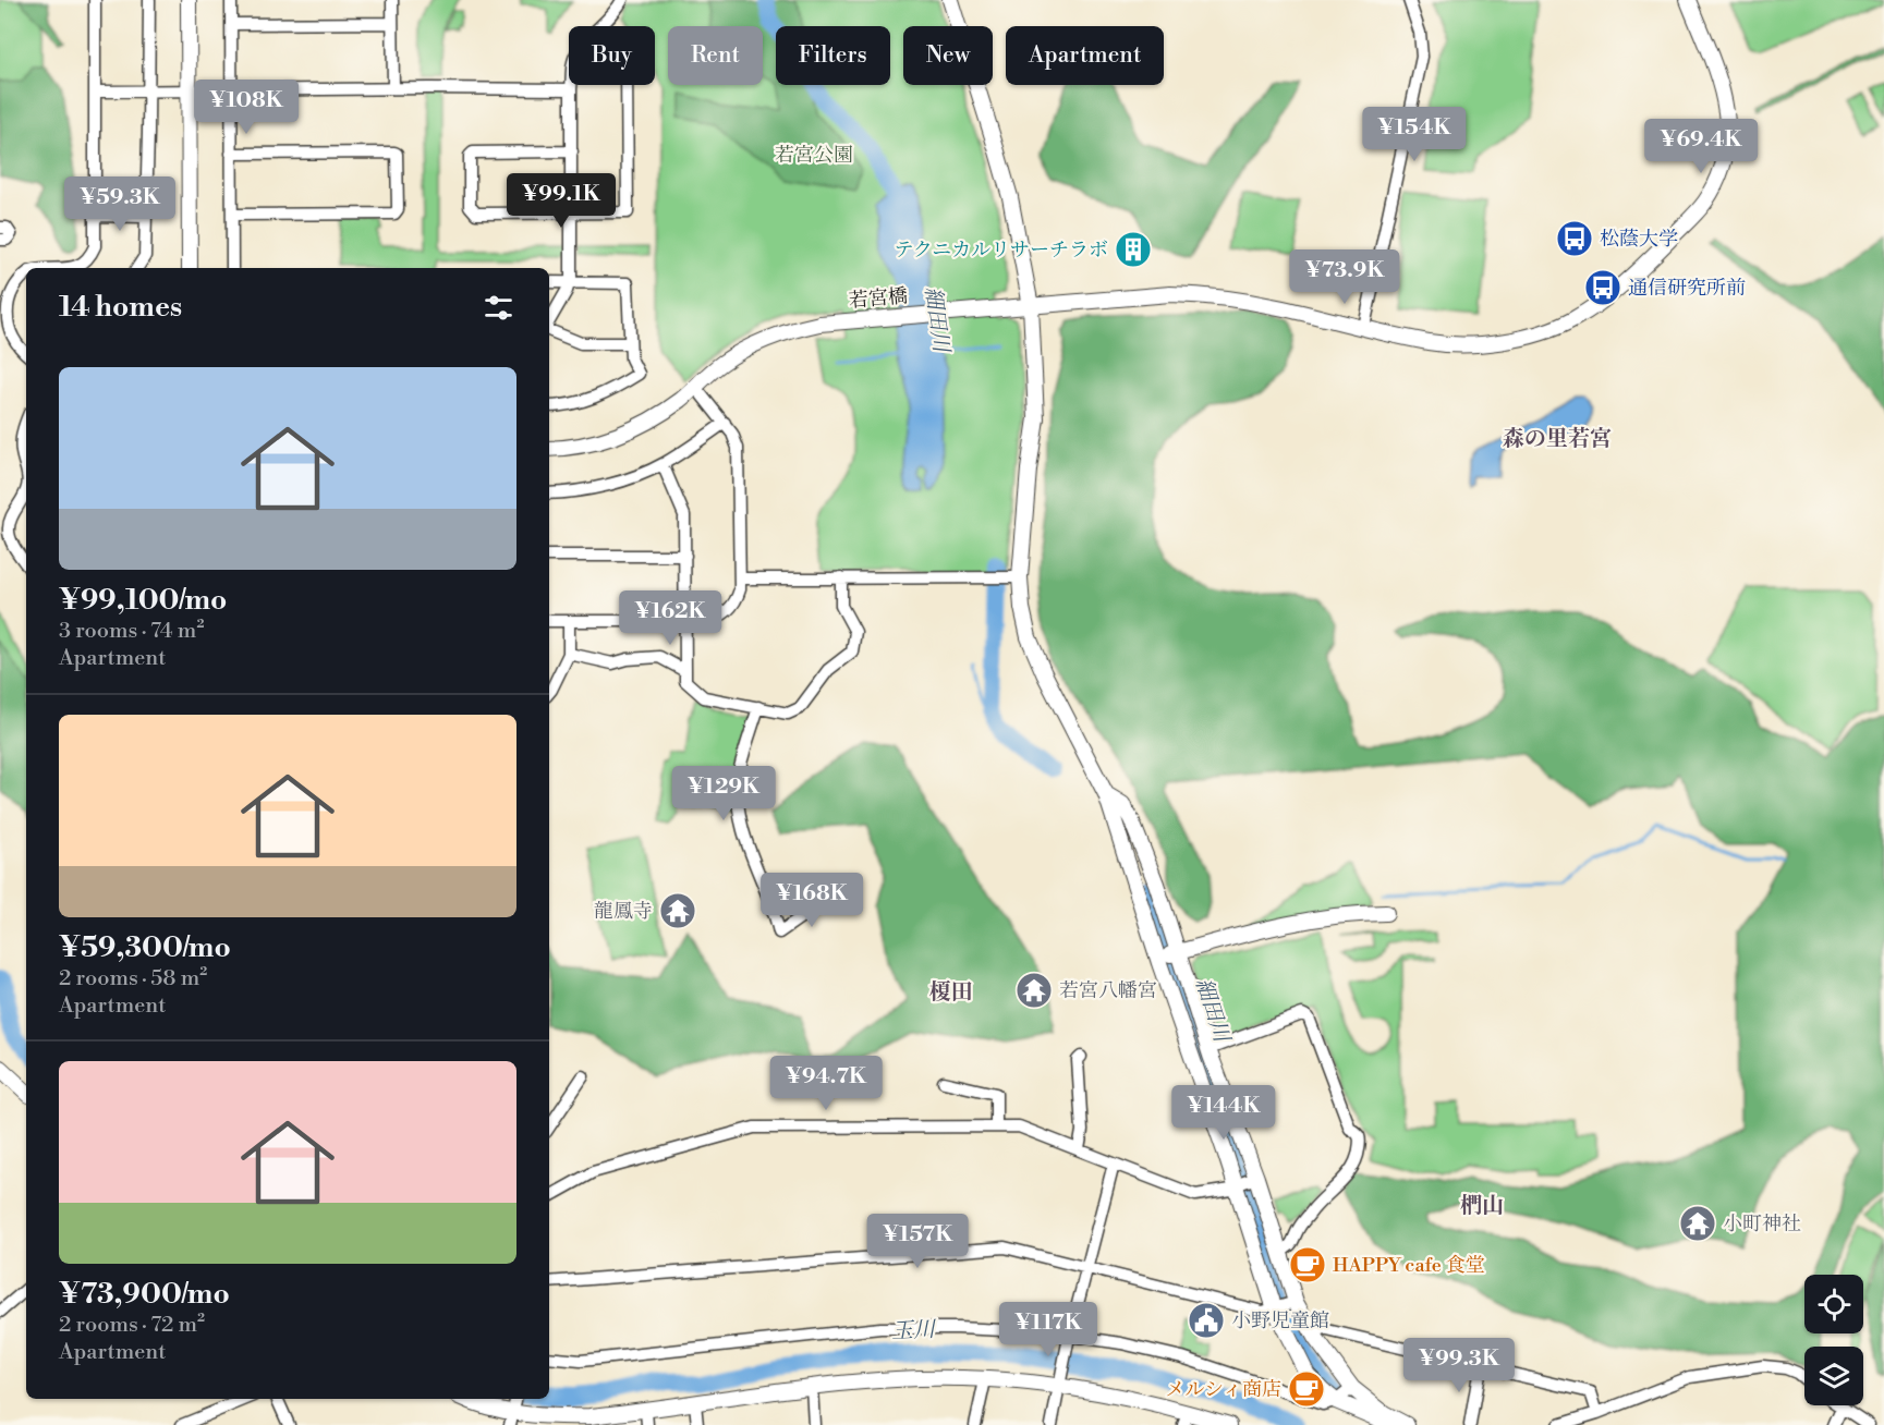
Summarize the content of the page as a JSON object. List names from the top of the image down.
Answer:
{
  "streets": {
    "street": ["若宮橋"]
  },
  "districts": ["森の里若宮", "榎田", "椚山"],
  "water": ["細田川", "玉川"],
  "parks": ["若宮公園"],
  "places": {
    "bus stop": ["松蔭大学", "通信研究所前"],
    "building": ["テクニカルリサーチラボ"],
    "temple": ["龍鳳寺", "若宮八幡宮", "小町神社"],
    "cafe": ["HAPPY cafe 食堂", "メルシィ商店"],
    "public building": ["小野児童館"]
  },
  "page": {
    "chip": [
      "Buy",
      "Rent",
      "Filters",
      "New",
      "Apartment"
    ],
    "price": [
      "¥108K",
      "¥154K",
      "¥69.4K",
      "¥99.1K",
      "¥59.3K",
      "¥73.9K",
      "¥162K",
      "¥129K",
      "¥168K",
      "¥94.7K",
      "¥144K",
      "¥157K",
      "¥117K",
      "¥99.3K"
    ],
    "heading": "14 homes",
    "list": [
      {
        "name": "¥99,100/mo",
        "note": "3 rooms · 74 m² · Apartment"
      },
      {
        "name": "¥59,300/mo",
        "note": "2 rooms · 58 m² · Apartment"
      },
      {
        "name": "¥73,900/mo",
        "note": "2 rooms · 72 m² · Apartment"
      }
    ]
  }
}
